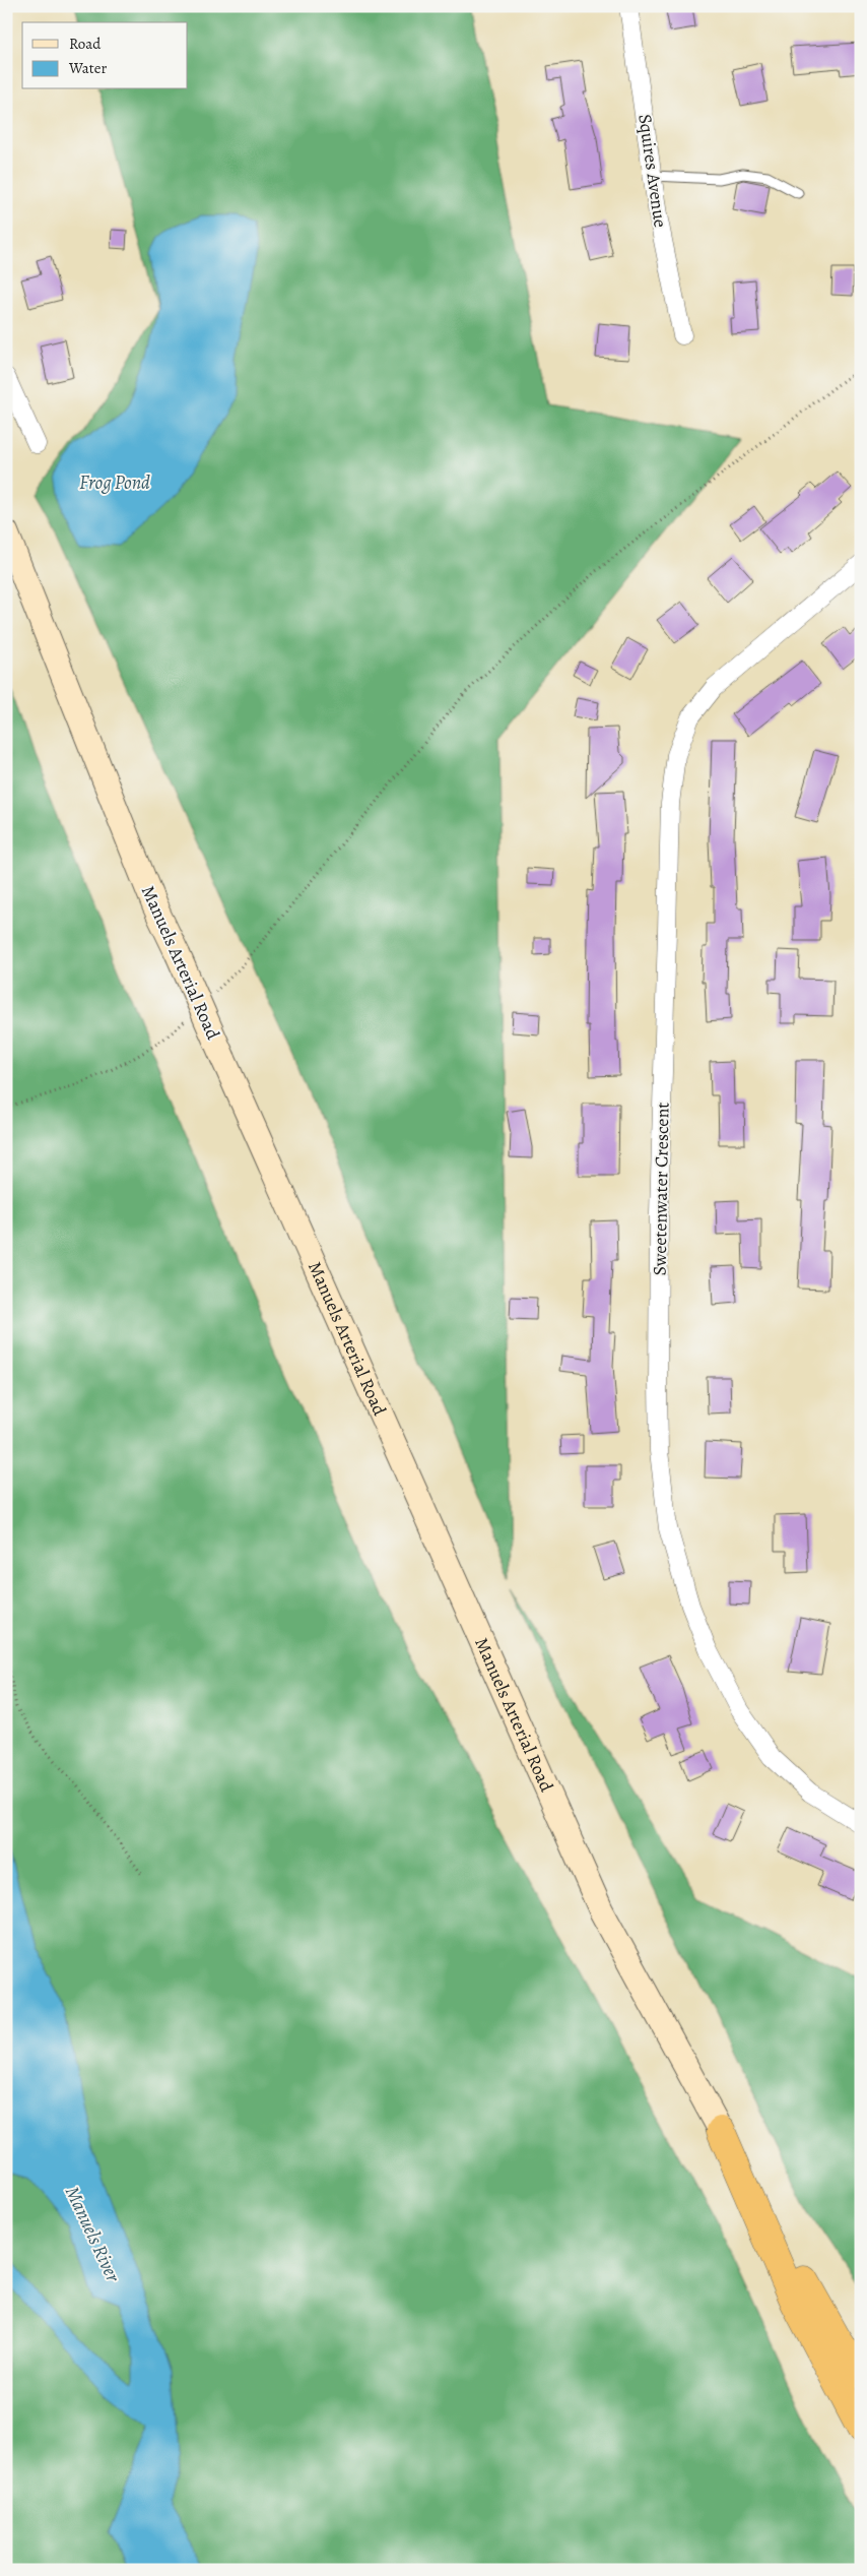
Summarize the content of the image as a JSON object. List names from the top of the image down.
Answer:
{
  "streets": {
    "main road": ["Manuels Arterial Road"],
    "street": ["Squires Avenue", "Sweetenwater Crescent"]
  },
  "water": ["Frog Pond", "Manuels River"],
  "legend": ["Road", "Water"]
}
